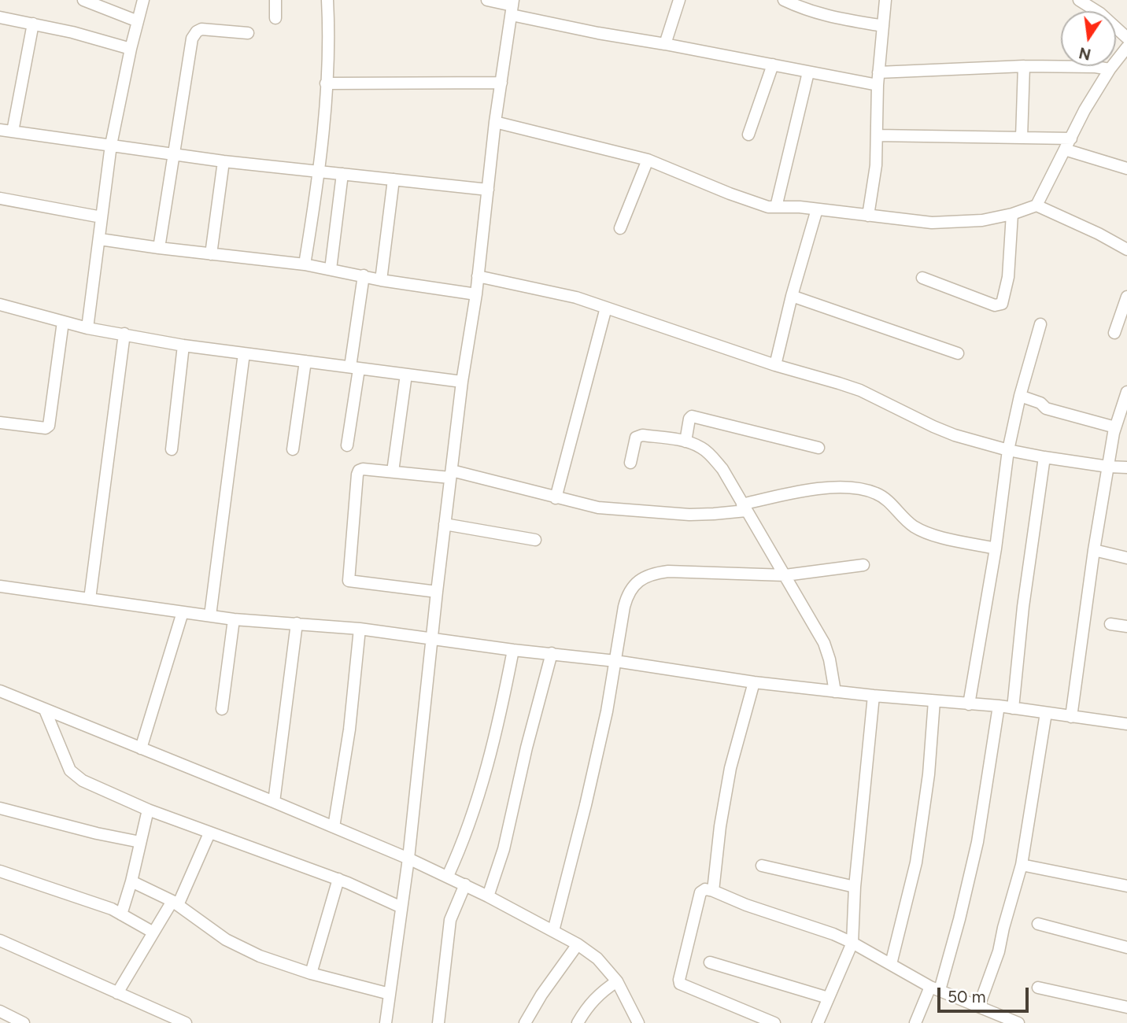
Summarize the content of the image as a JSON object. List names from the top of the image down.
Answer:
{
  "scale_bar": "50 m",
  "north": "bottom"
}
